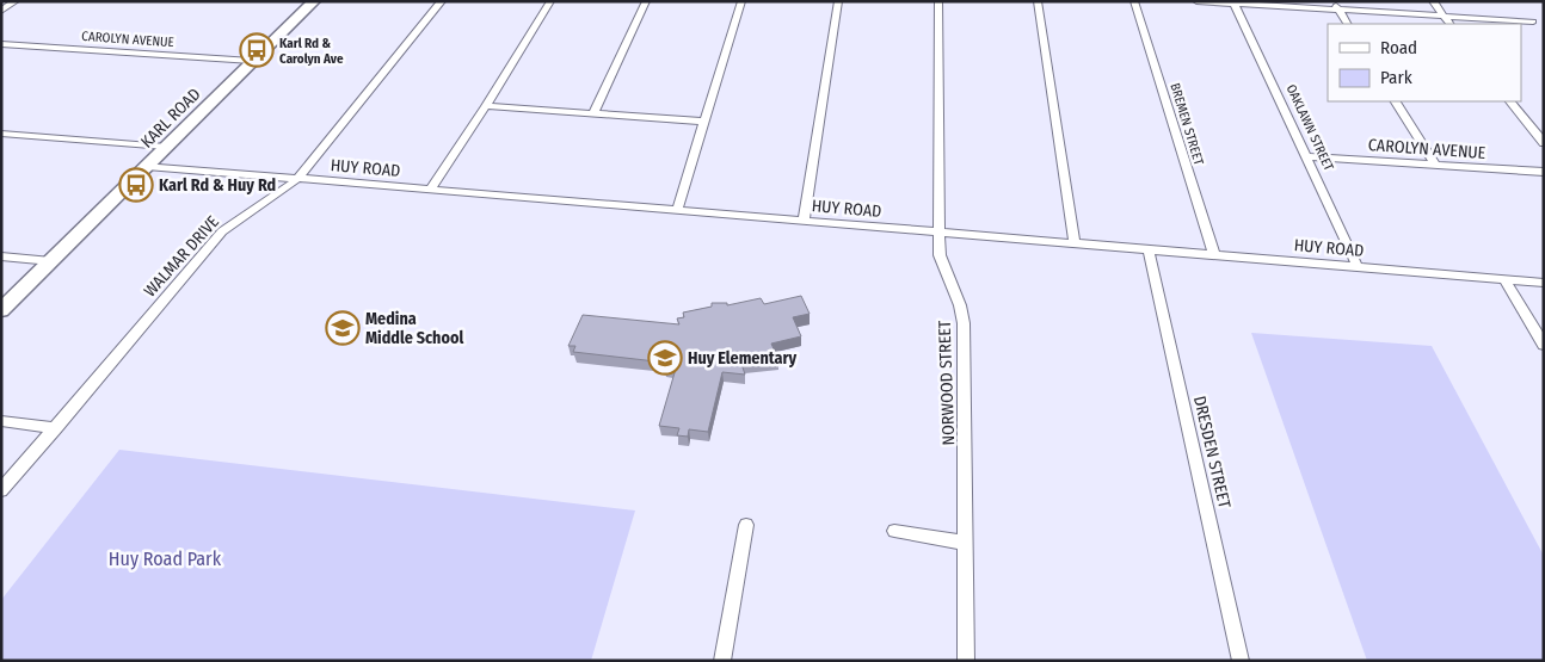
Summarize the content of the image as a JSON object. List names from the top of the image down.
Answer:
{
  "streets": {
    "main road": ["KARL ROAD"],
    "street": [
      "CAROLYN AVENUE",
      "BREMEN STREET",
      "OAKLAWN STREET",
      "HUY ROAD",
      "WALMAR DRIVE",
      "NORWOOD STREET",
      "DRESDEN STREET"
    ]
  },
  "crossings": [
    ["CAROLYN AVENUE", "KARL ROAD"],
    ["CAROLYN AVENUE", "OAKLAWN STREET"],
    ["KARL ROAD", "HUY ROAD"],
    ["BREMEN STREET", "HUY ROAD"],
    ["OAKLAWN STREET", "HUY ROAD"],
    ["HUY ROAD", "WALMAR DRIVE"],
    ["HUY ROAD", "NORWOOD STREET"],
    ["HUY ROAD", "DRESDEN STREET"]
  ],
  "parks": ["Huy Road Park"],
  "places": {
    "bus stop": ["Karl Rd & Carolyn Ave", "Karl Rd & Huy Rd"],
    "school or university": ["Medina Middle School", "Huy Elementary"]
  },
  "legend": ["Road", "Park"]
}
